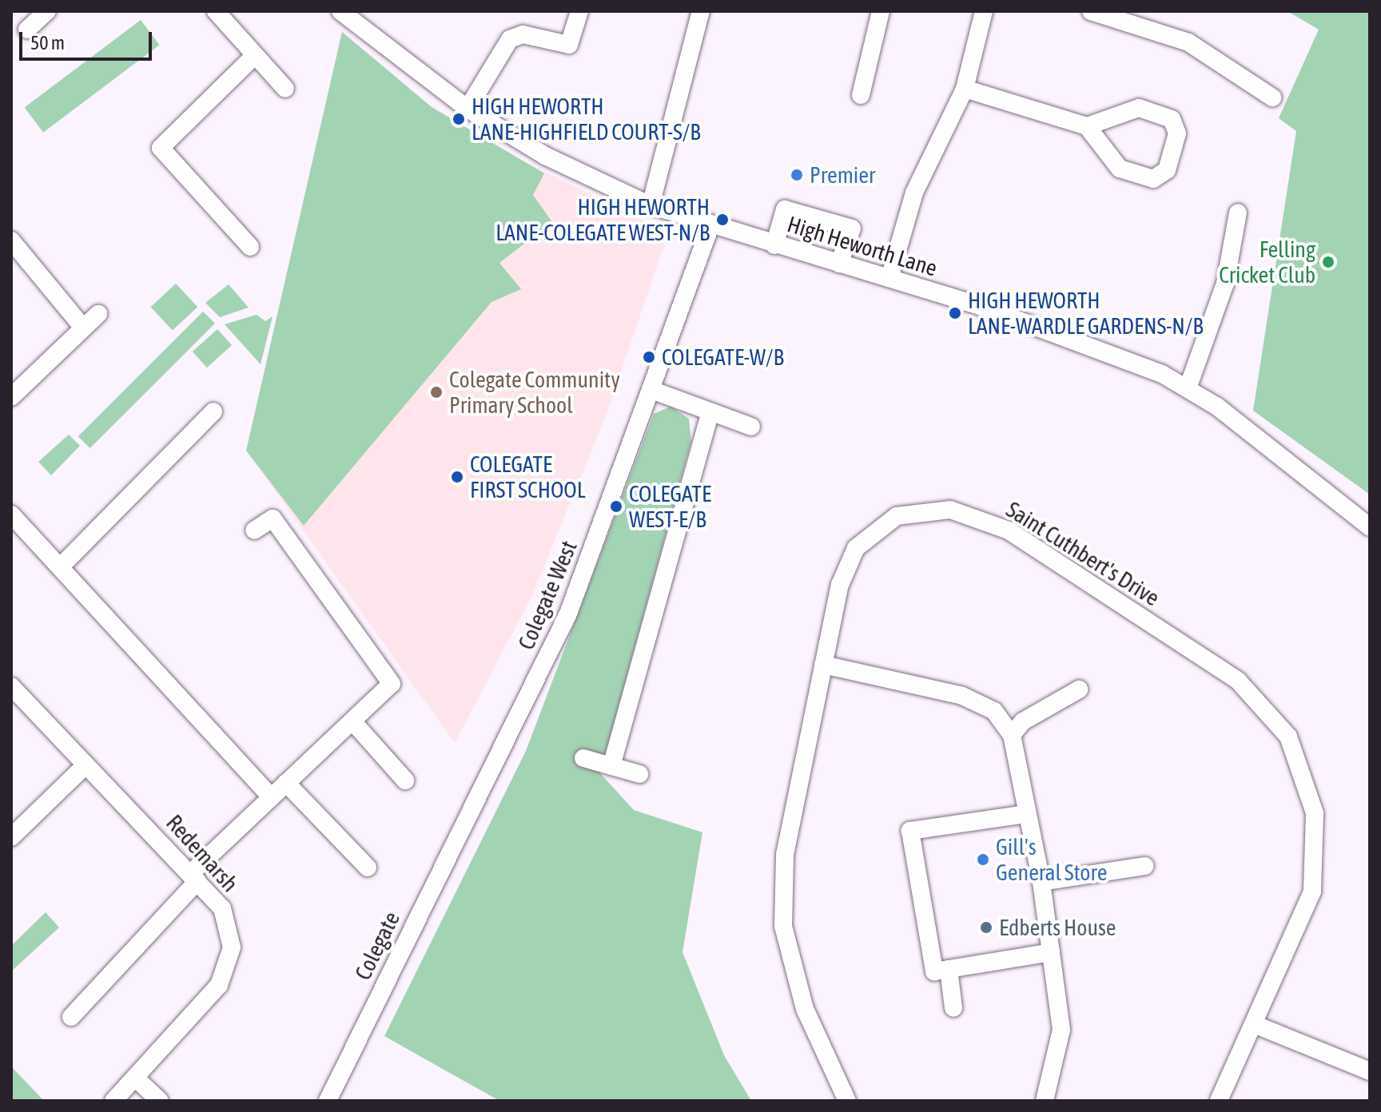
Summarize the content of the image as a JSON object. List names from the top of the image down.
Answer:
{
  "streets": {
    "street": [
      "High Heworth Lane",
      "Saint Cuthbert's Drive",
      "Colegate West",
      "Redemarsh",
      "Colegate"
    ]
  },
  "crossings": [
    ["High Heworth Lane", "Colegate West"],
    ["Colegate West", "Colegate"]
  ],
  "places": [
    "HIGH HEWORTH LANE-HIGHFIELD COURT-S/B",
    "Premier",
    "HIGH HEWORTH LANE-COLEGATE WEST-N/B",
    "Felling Cricket Club",
    "HIGH HEWORTH LANE-WARDLE GARDENS-N/B",
    "COLEGATE-W/B",
    "Colegate Community Primary School",
    "COLEGATE FIRST SCHOOL",
    "COLEGATE WEST-E/B",
    "Gill's General Store",
    "Edberts House"
  ],
  "scale_bar": "50 m"
}
